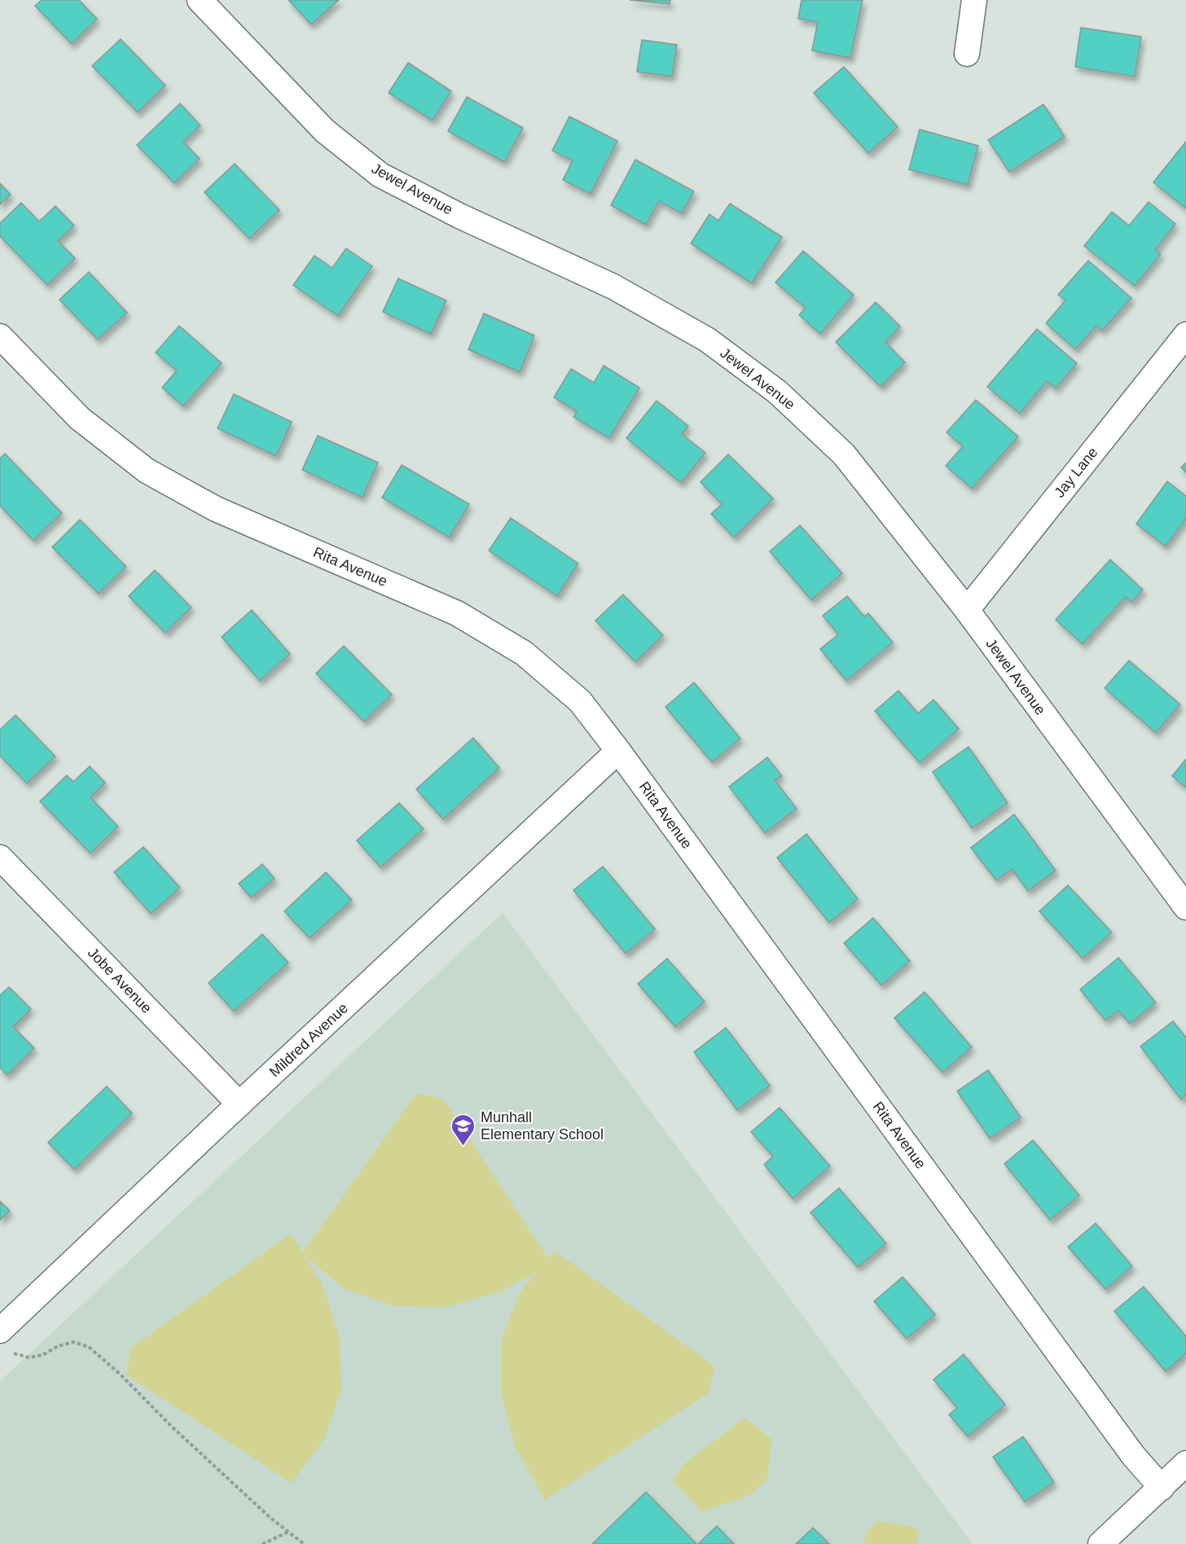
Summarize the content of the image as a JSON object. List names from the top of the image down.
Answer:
{
  "streets": {
    "street": [
      "Jewel Avenue",
      "Jay Lane",
      "Rita Avenue",
      "Jobe Avenue",
      "Mildred Avenue"
    ]
  },
  "crossings": [
    ["Jewel Avenue", "Jay Lane"],
    ["Rita Avenue", "Mildred Avenue"],
    ["Jobe Avenue", "Mildred Avenue"]
  ],
  "places": {
    "school or university": ["Munhall Elementary School"]
  }
}
